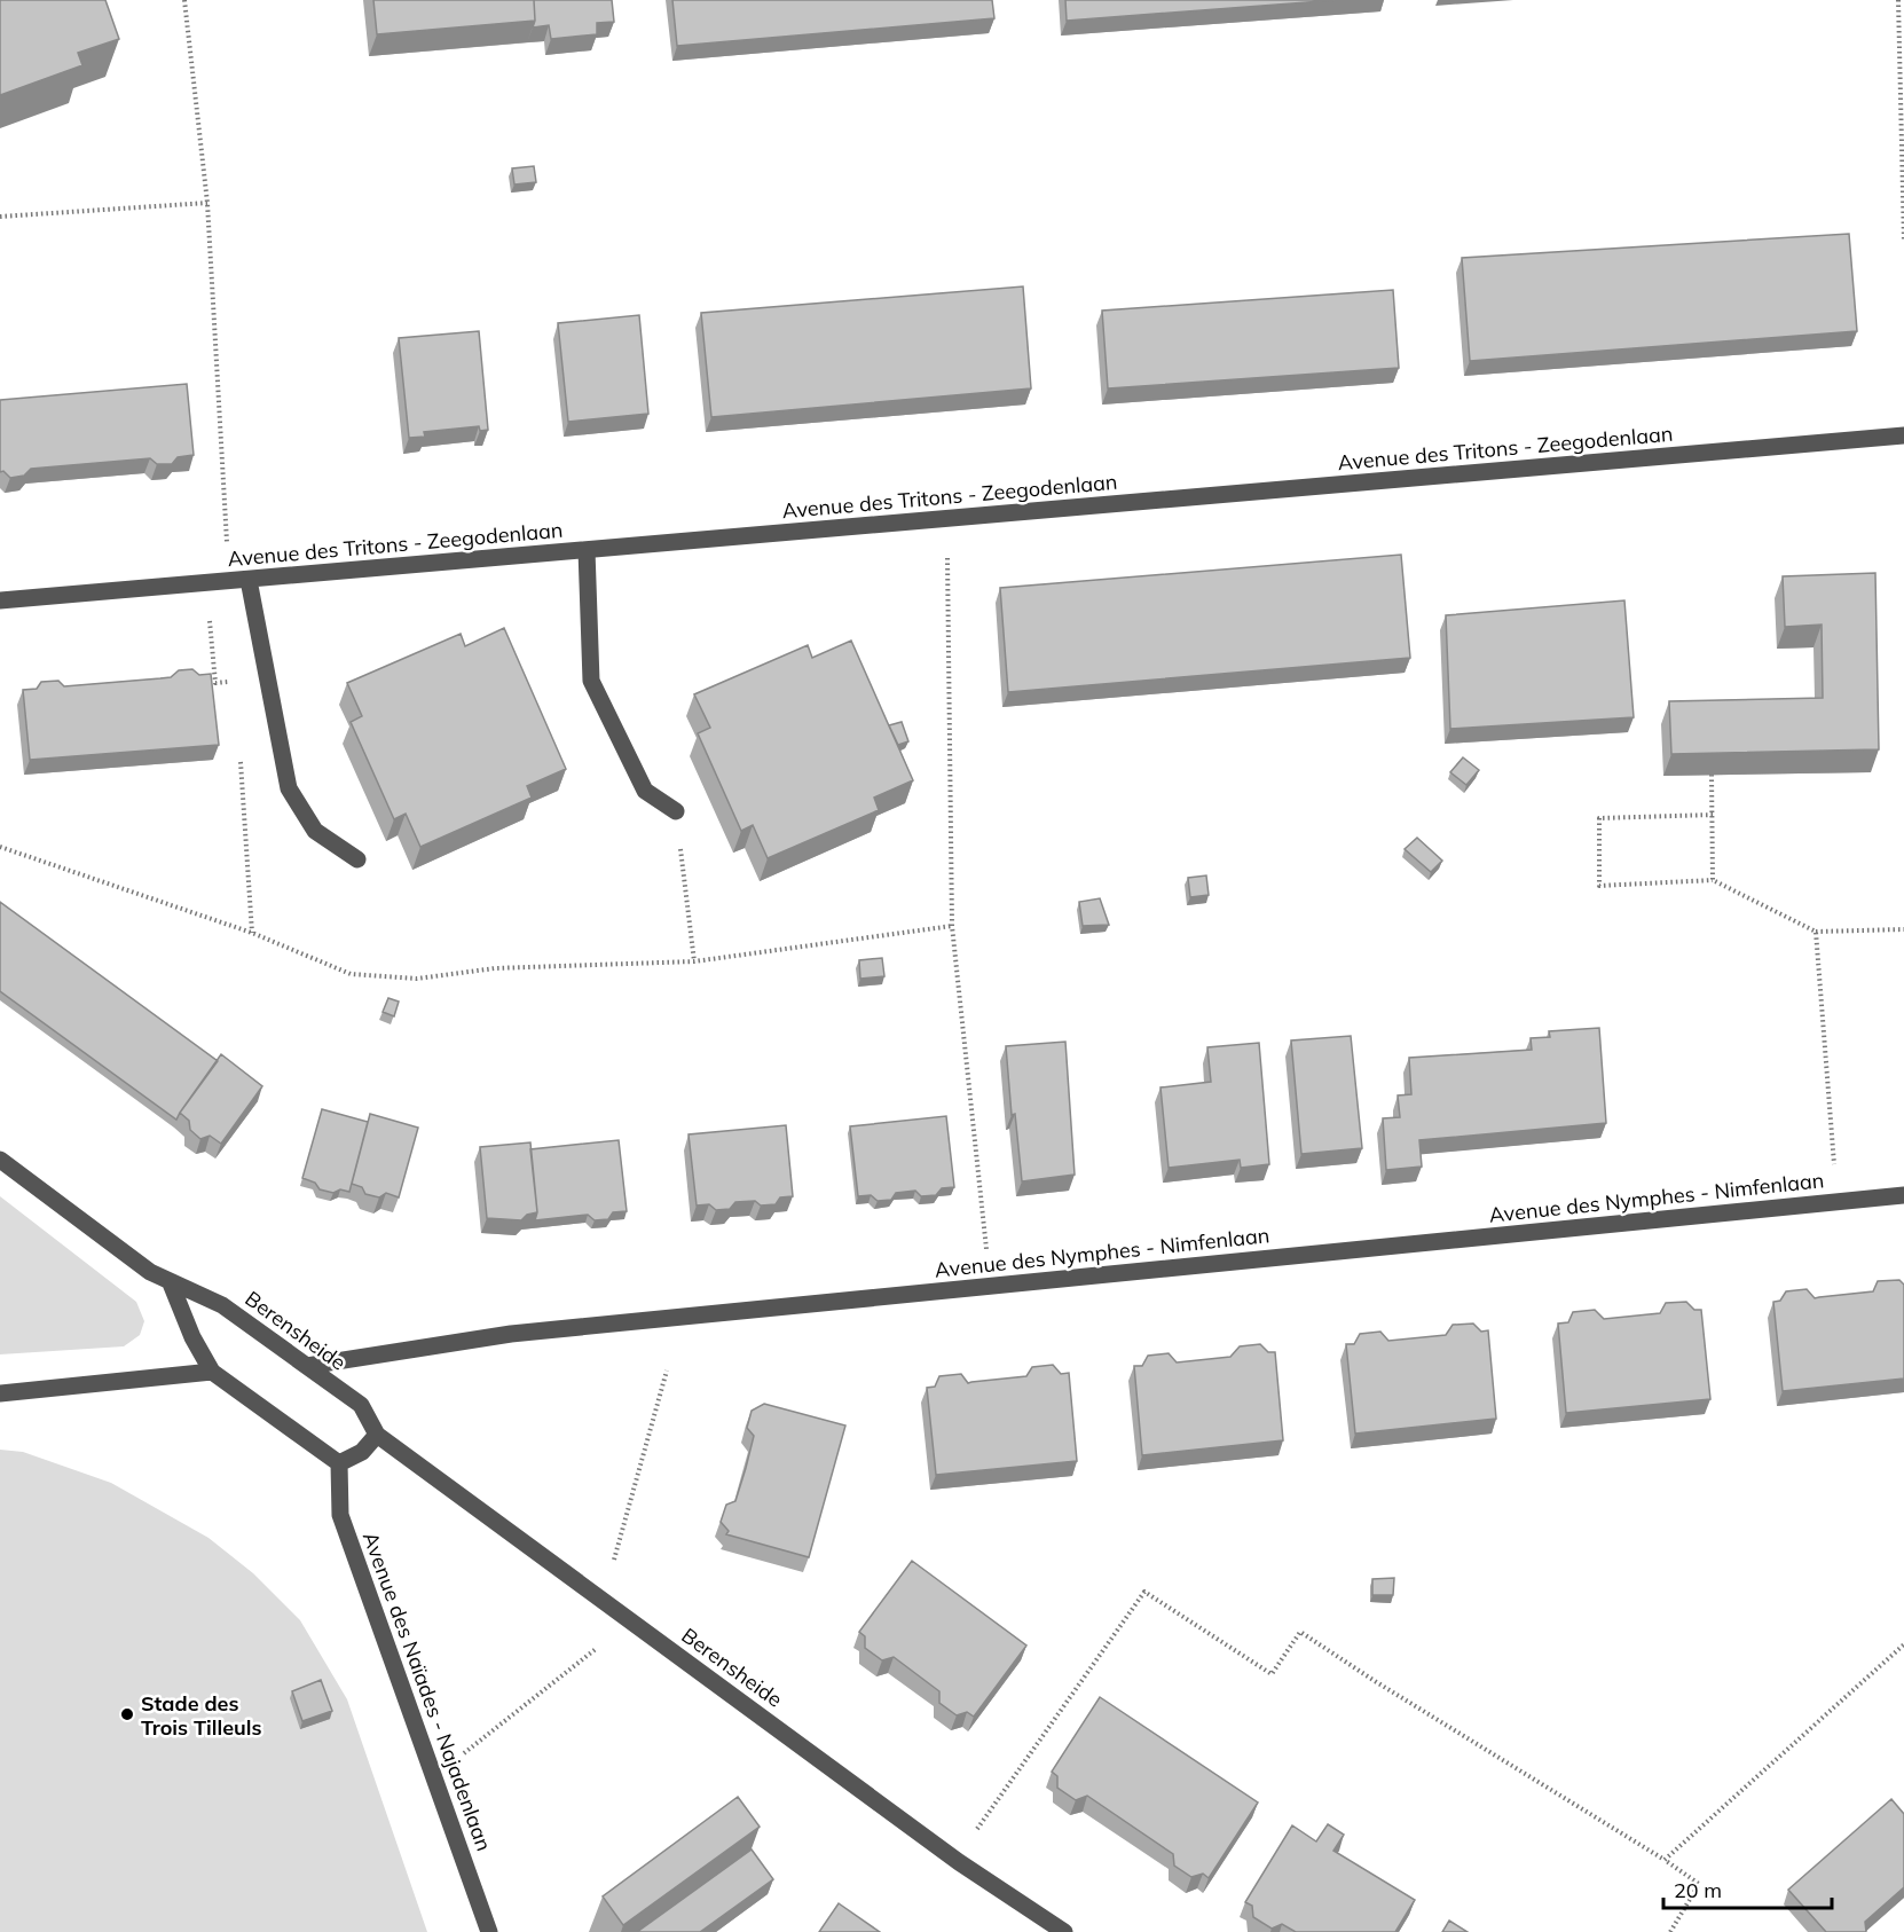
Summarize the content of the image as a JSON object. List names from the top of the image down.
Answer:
{
  "streets": {
    "street": [
      "Avenue des Tritons - Zeegodenlaan",
      "Avenue des Nymphes - Nimfenlaan",
      "Berensheide",
      "Avenue des Naïades - Najadenlaan"
    ]
  },
  "crossings": [
    ["Avenue des Nymphes - Nimfenlaan", "Berensheide"]
  ],
  "places": ["Stade des Trois Tilleuls"],
  "scale_bar": "20 m"
}
